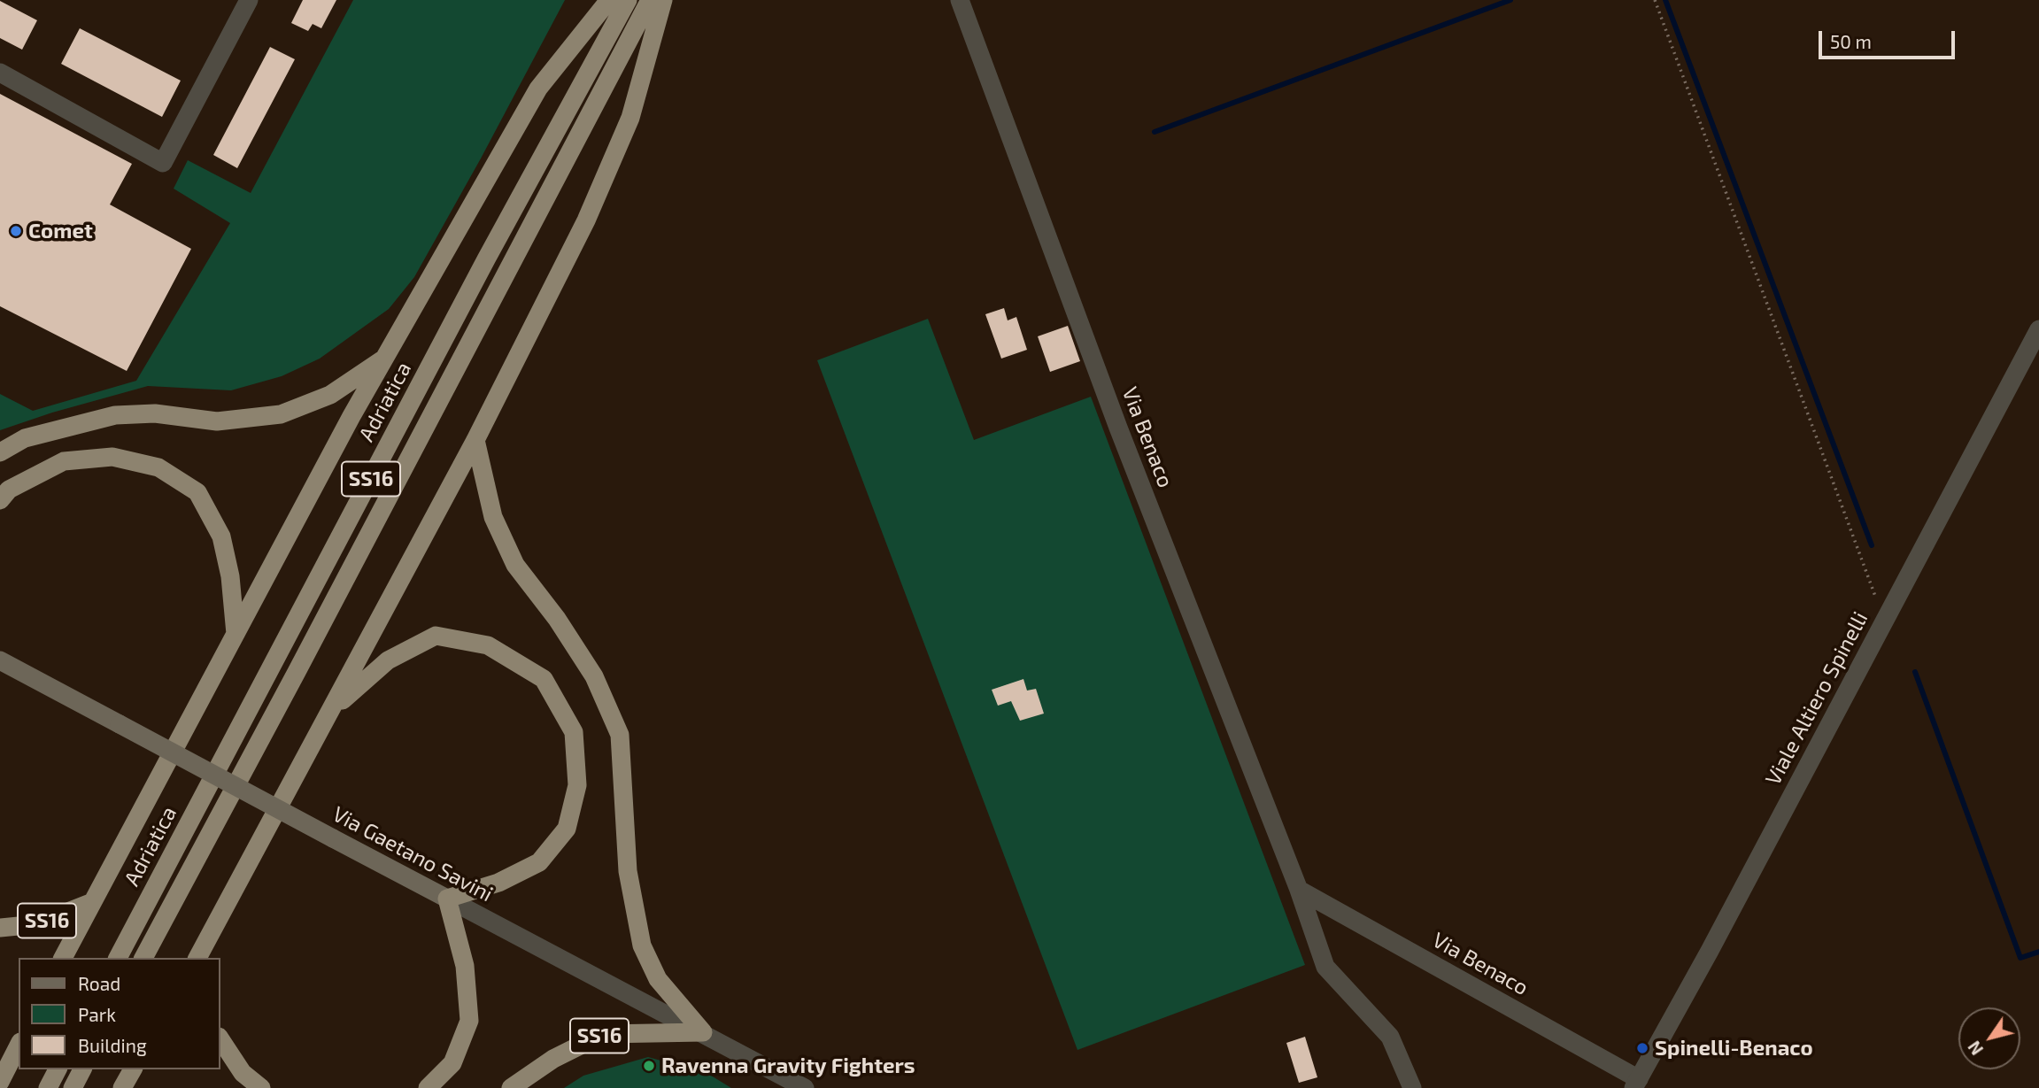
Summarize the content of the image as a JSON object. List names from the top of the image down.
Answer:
{
  "streets": {
    "highway": ["Adriatica", "SS16"],
    "main road": ["Via Gaetano Savini"],
    "street": ["Via Benaco", "Viale Altiero Spinelli"]
  },
  "crossings": [
    ["Via Benaco", "Viale Altiero Spinelli"],
    ["SS16", "Via Gaetano Savini"]
  ],
  "places": ["Comet", "Spinelli-Benaco", "Ravenna Gravity Fighters"],
  "legend": ["Road", "Park", "Building"],
  "scale_bar": "50 m",
  "north": "bottom left"
}
